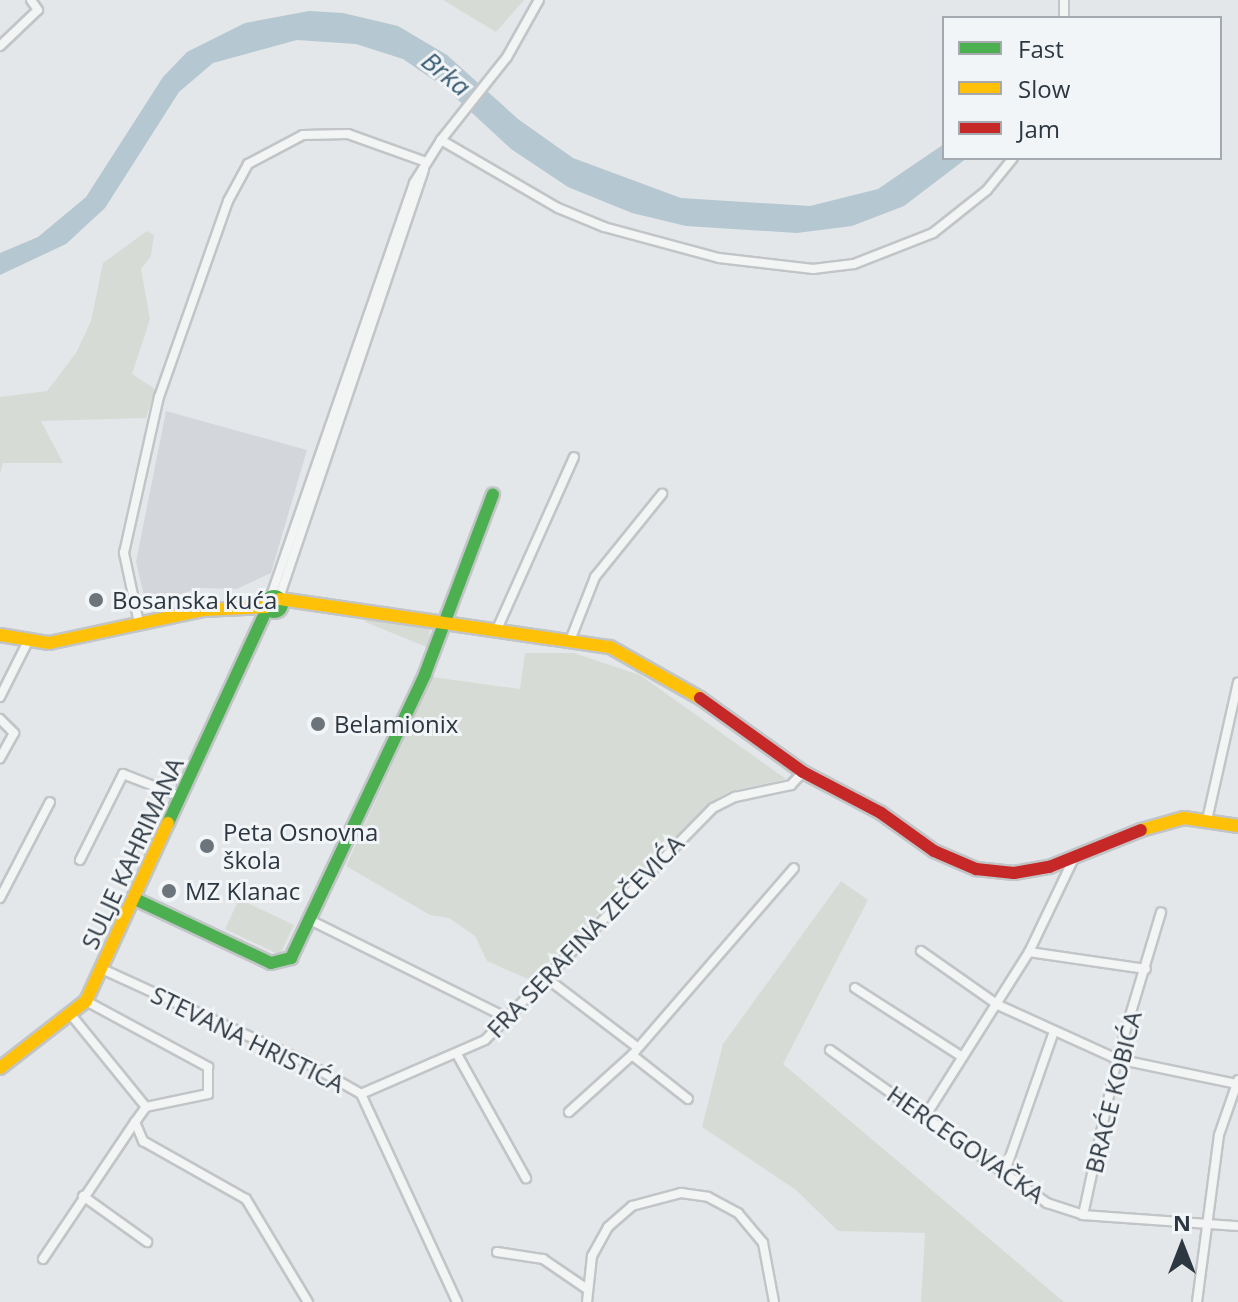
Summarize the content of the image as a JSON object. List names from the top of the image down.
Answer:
{
  "streets": {
    "main road": ["SULJE KAHRIMANA"],
    "street": [
      "FRA SERAFINA ZEČEVIĆA",
      "STEVANA HRISTIĆA",
      "BRAĆE KOBIĆA",
      "HERCEGOVAČKA"
    ]
  },
  "crossings": [
    ["SULJE KAHRIMANA", "STEVANA HRISTIĆA"],
    ["FRA SERAFINA ZEČEVIĆA", "STEVANA HRISTIĆA"],
    ["BRAĆE KOBIĆA", "HERCEGOVAČKA"]
  ],
  "water": ["Brka"],
  "places": [
    "Bosanska kuća",
    "Belamionix",
    "Peta Osnovna škola",
    "MZ Klanac"
  ],
  "legend": ["Fast", "Slow", "Jam"],
  "north": "top"
}
